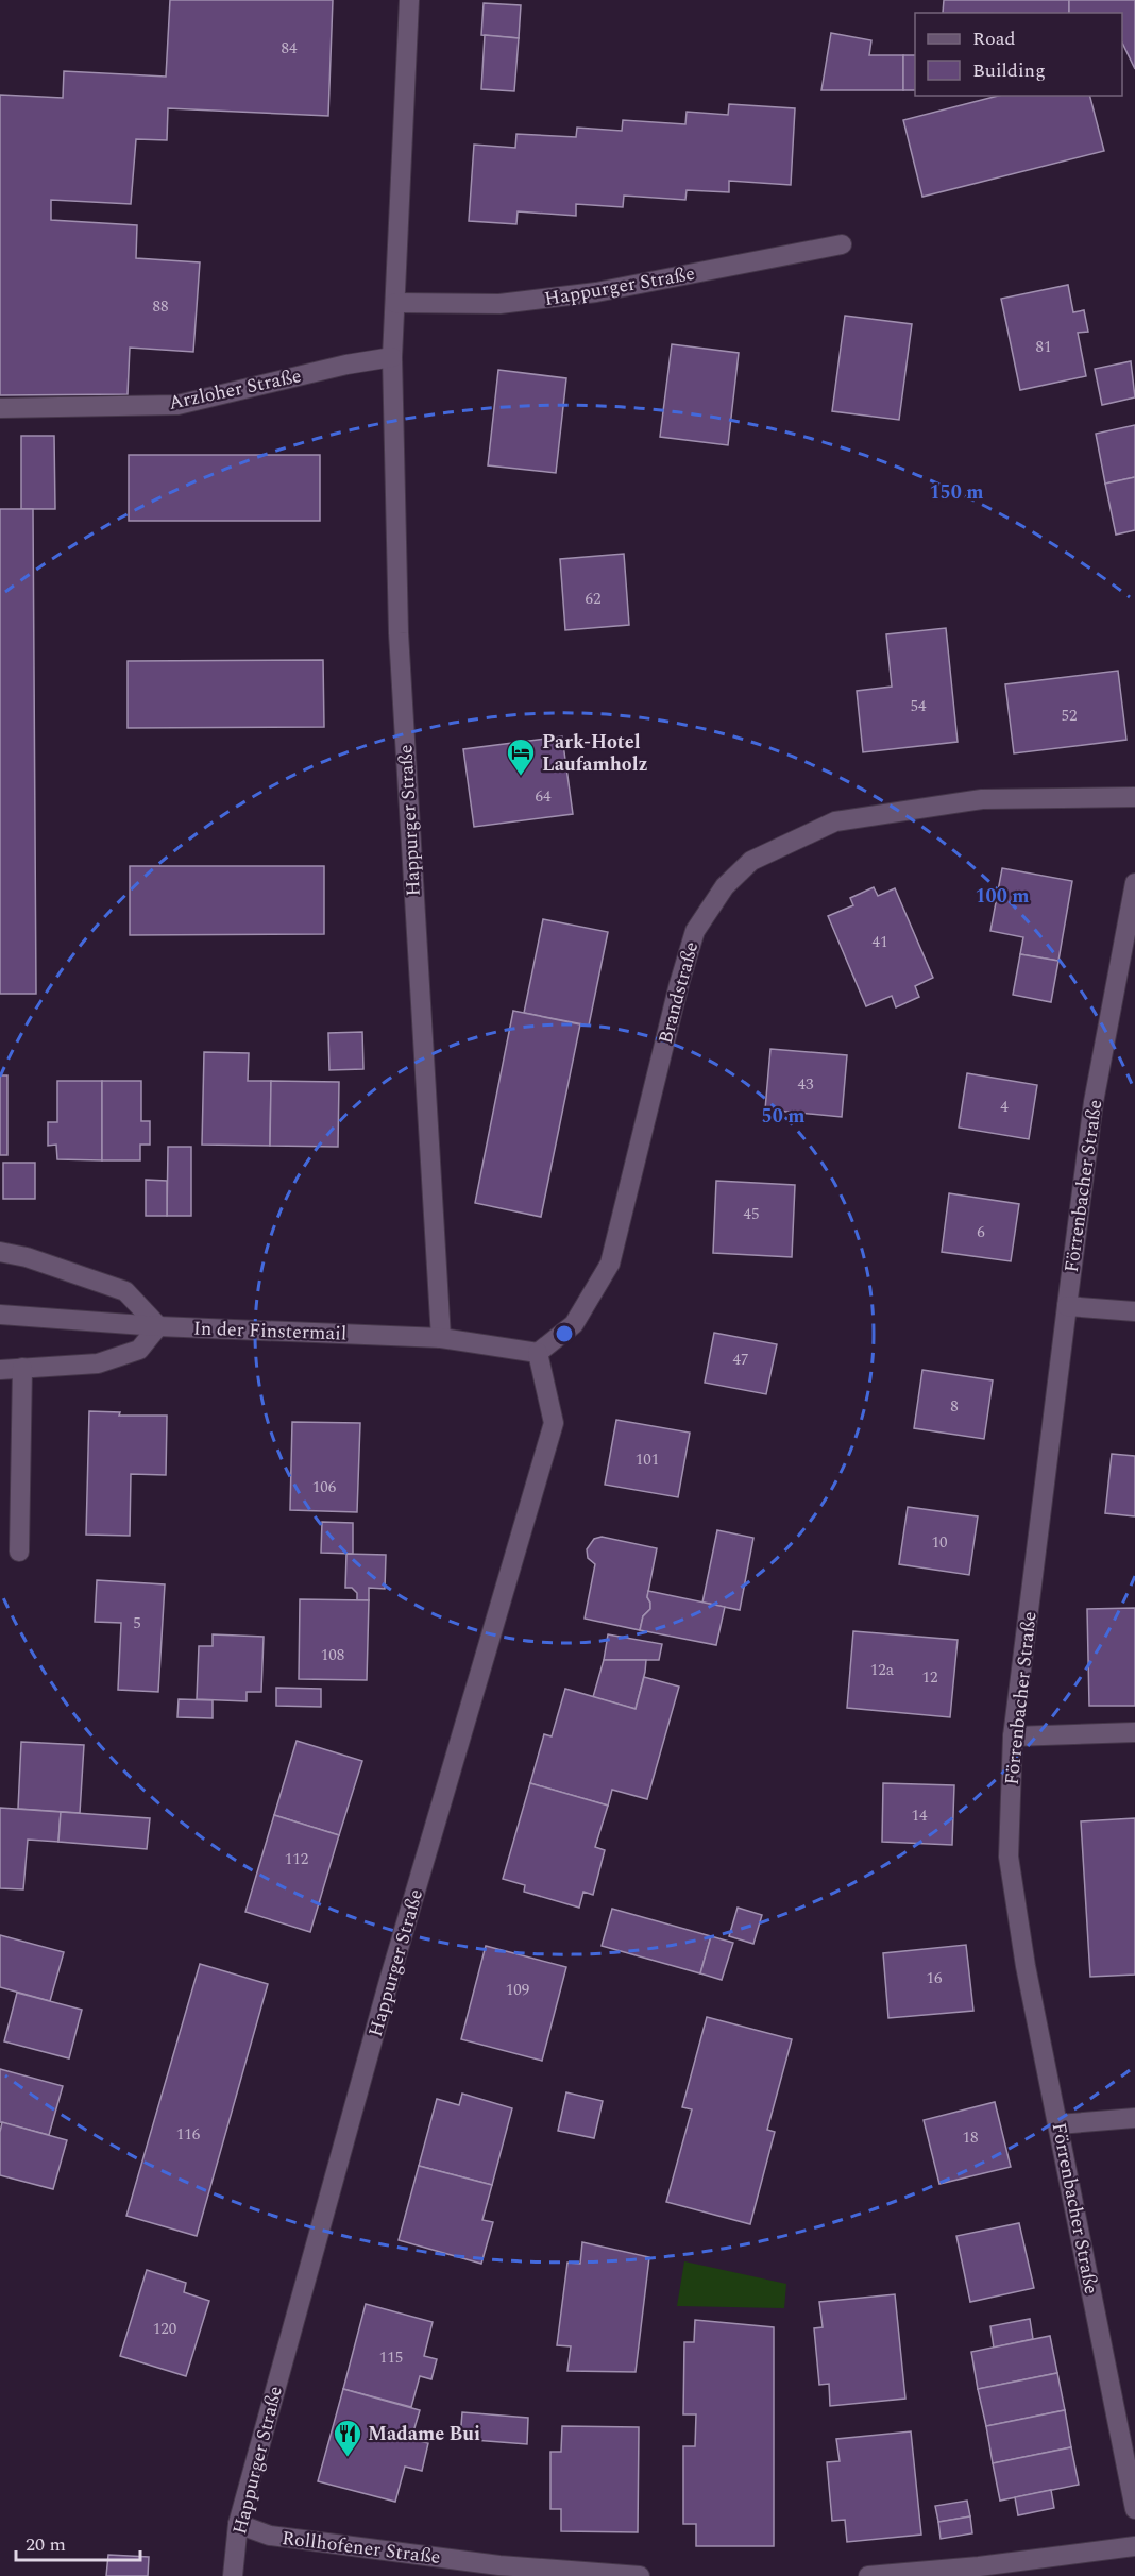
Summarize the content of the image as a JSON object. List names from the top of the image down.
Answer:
{
  "streets": {
    "street": [
      "Happurger Straße",
      "Arzloher Straße",
      "Brandstraße",
      "Förrenbacher Straße",
      "In der Finstermail",
      "Rollhofener Straße"
    ]
  },
  "crossings": [
    ["Happurger Straße", "Arzloher Straße"],
    ["Happurger Straße", "Brandstraße"],
    ["Happurger Straße", "In der Finstermail"],
    ["Happurger Straße", "Rollhofener Straße"],
    ["Brandstraße", "In der Finstermail"]
  ],
  "places": {
    "hotel": ["Park-Hotel Laufamholz"],
    "restaurant": ["Madame Bui"]
  },
  "house_numbers": [
    "84",
    "88",
    "81",
    "62",
    "54",
    "52",
    "64",
    "41",
    "43",
    "4",
    "45",
    "6",
    "47",
    "8",
    "101",
    "106",
    "10",
    "5",
    "108",
    "12a",
    "12",
    "14",
    "112",
    "16",
    "109",
    "116",
    "18",
    "120",
    "115"
  ],
  "legend": ["Road", "Building"],
  "scale_bar": "20 m",
  "rings": ["150 m", "100 m", "50 m"]
}
